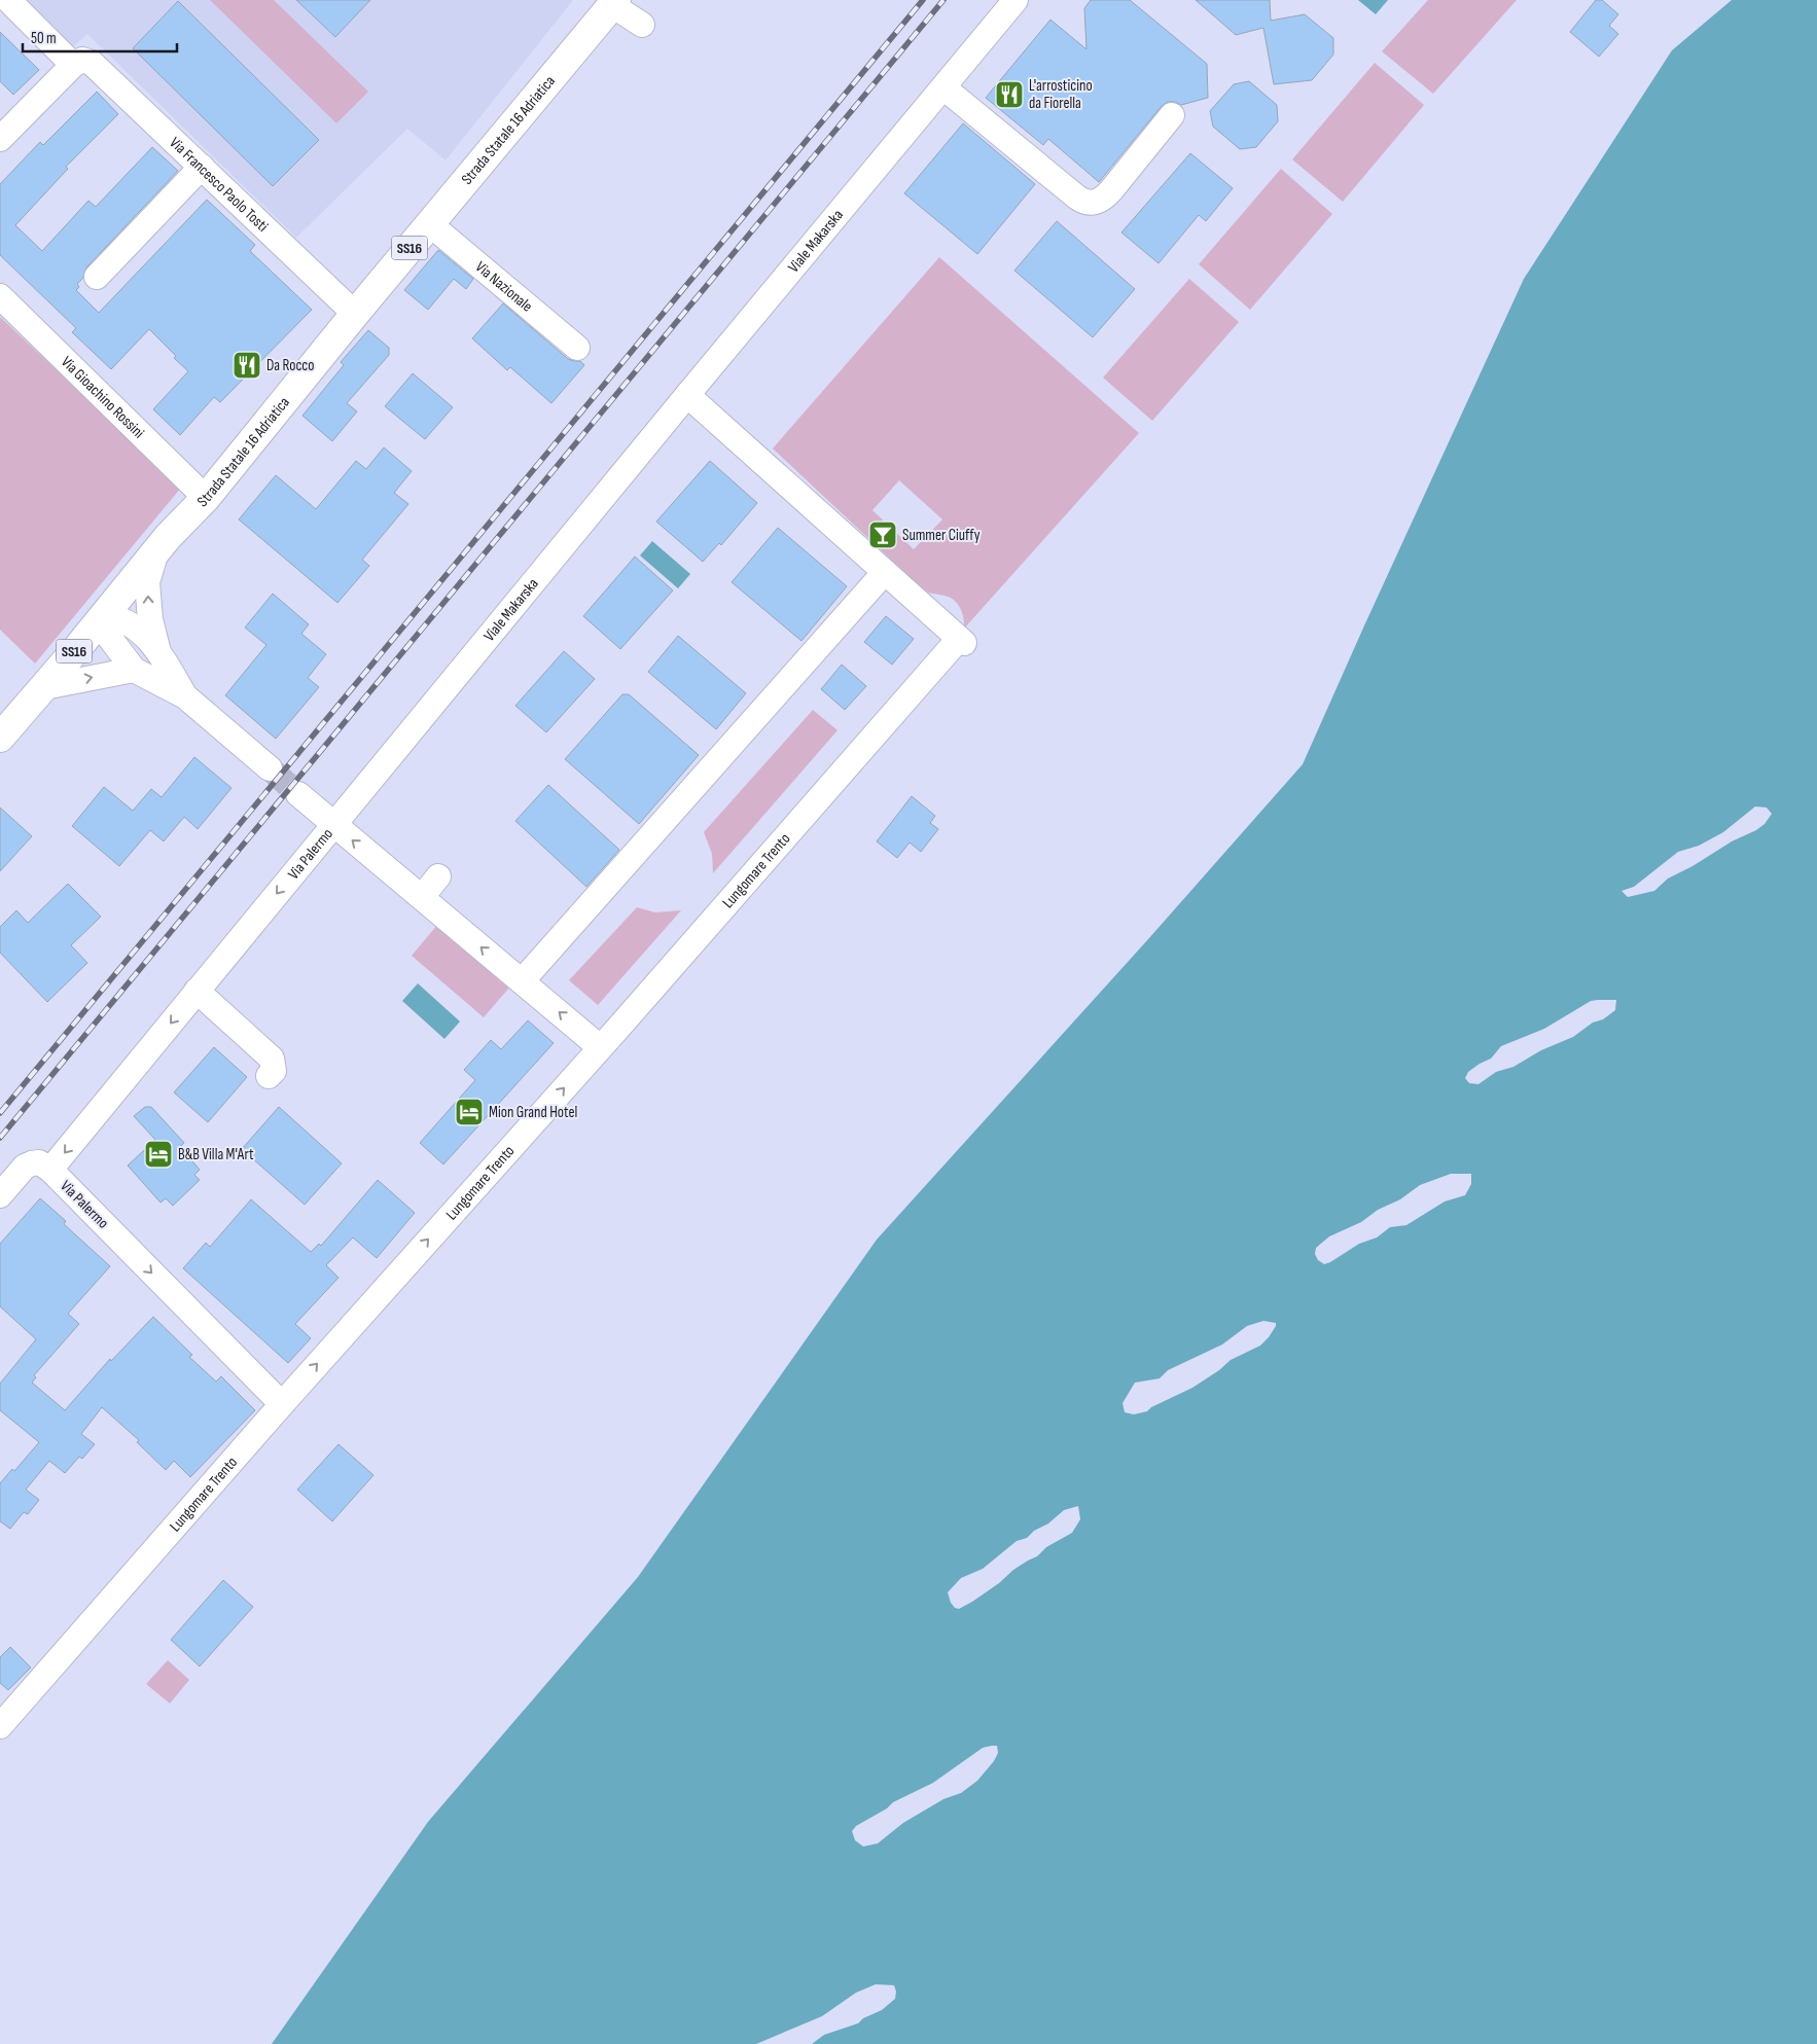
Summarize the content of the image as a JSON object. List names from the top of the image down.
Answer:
{
  "streets": {
    "main road": ["Strada Statale 16 Adriatica", "SS16"],
    "street": [
      "Via Francesco Paolo Tosti",
      "Viale Makarska",
      "Via Nazionale",
      "Via Gioachino Rossini",
      "Via Palermo",
      "Lungomare Trento"
    ]
  },
  "crossings": [
    ["Strada Statale 16 Adriatica", "Via Francesco Paolo Tosti"],
    ["Strada Statale 16 Adriatica", "SS16"],
    ["Strada Statale 16 Adriatica", "Via Nazionale"],
    ["Strada Statale 16 Adriatica", "Via Gioachino Rossini"],
    ["Viale Makarska", "Via Palermo"],
    ["Via Palermo", "Lungomare Trento"]
  ],
  "places": {
    "restaurant": ["L'arrosticino da Fiorella", "Da Rocco"],
    "bar": ["Summer Ciuffy"],
    "hotel": ["Mion Grand Hotel", "B&B Villa M'Art"]
  },
  "scale_bar": "50 m"
}
